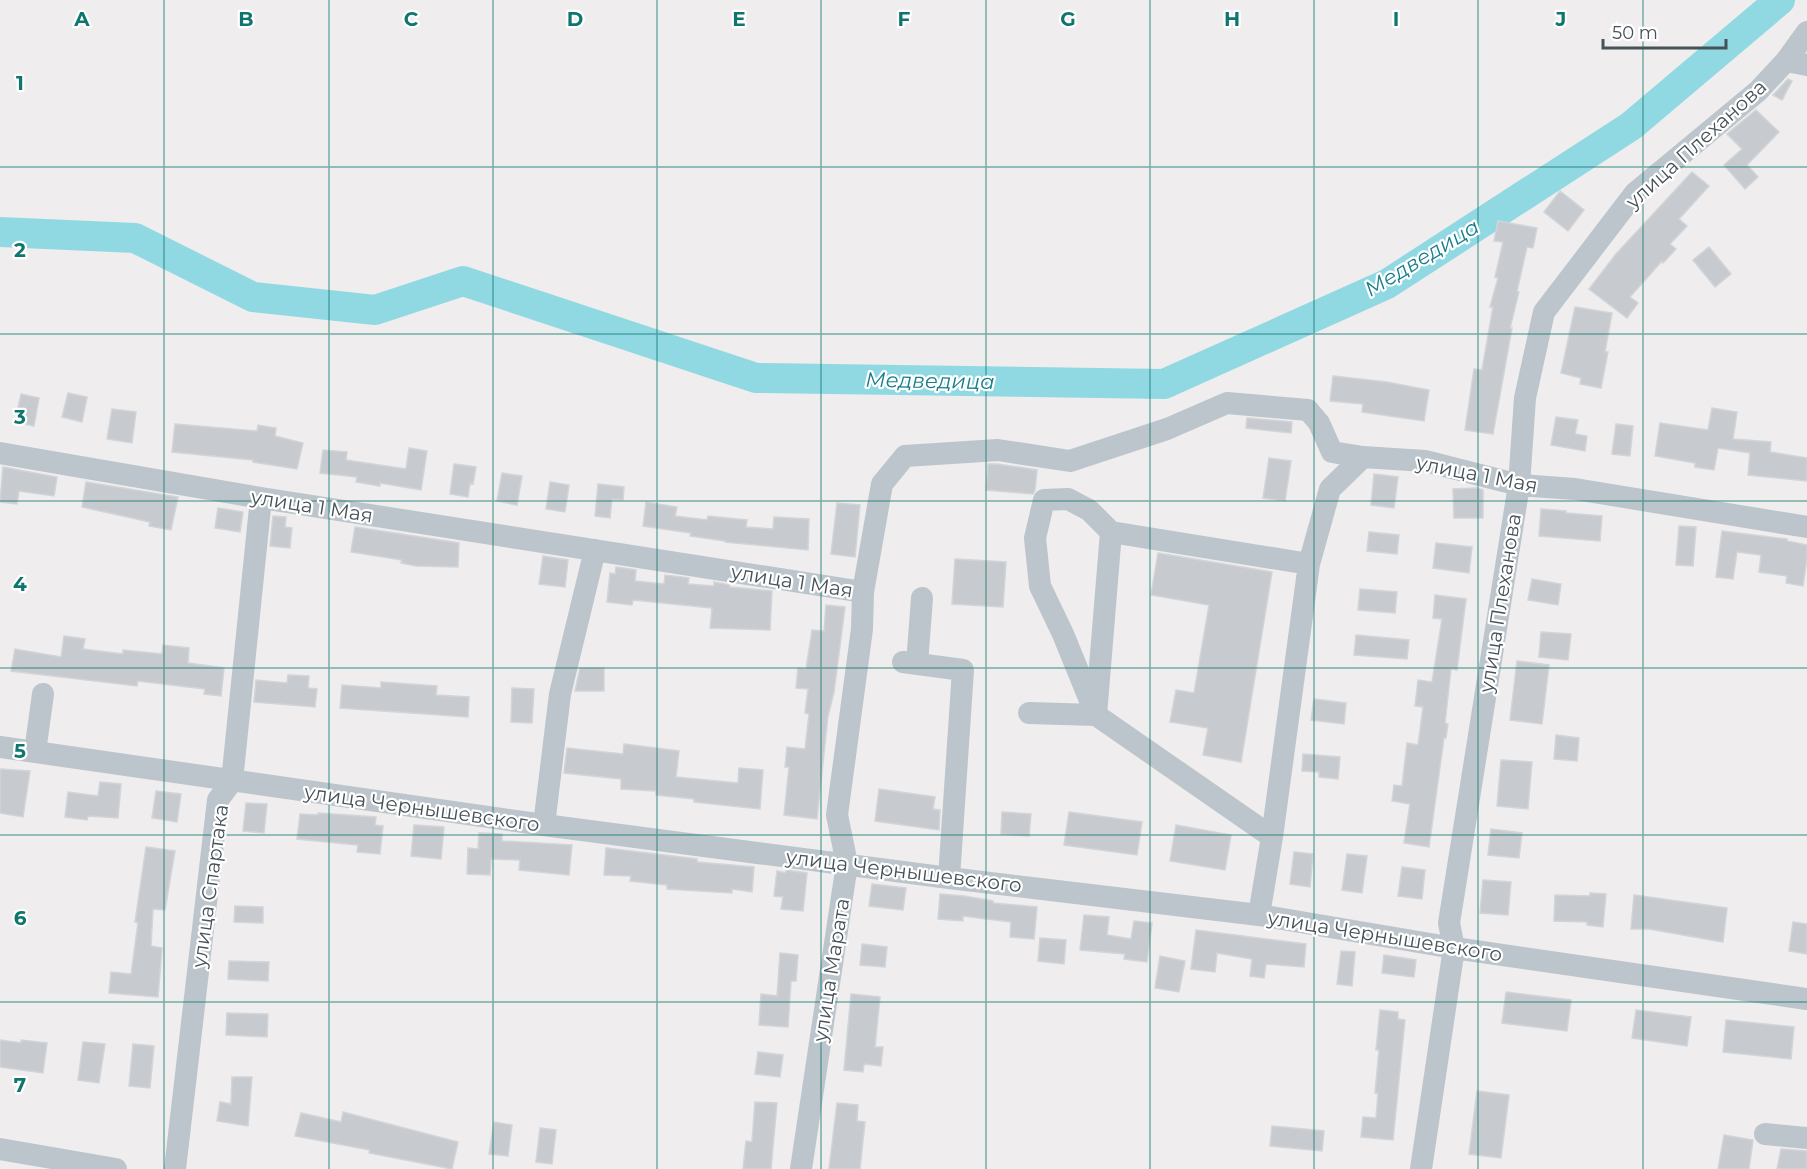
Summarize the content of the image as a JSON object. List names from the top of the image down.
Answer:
{
  "streets": {
    "street": [
      "улица Плеханова",
      "улица 1 Мая",
      "улица Чернышевского",
      "улица Спартака",
      "улица Марата"
    ]
  },
  "crossings": [
    ["улица Плеханова", "улица 1 Мая"],
    ["улица Плеханова", "улица Чернышевского"],
    ["улица 1 Мая", "улица Спартака"],
    ["улица 1 Мая", "улица Марата"],
    ["улица Чернышевского", "улица Спартака"],
    ["улица Чернышевского", "улица Марата"]
  ],
  "water": ["Медведица"],
  "scale_bar": "50 m",
  "grid": {
    "columns": [
      "A",
      "B",
      "C",
      "D",
      "E",
      "F",
      "G",
      "H",
      "I",
      "J"
    ],
    "rows": [
      "1",
      "2",
      "3",
      "4",
      "5",
      "6",
      "7"
    ]
  }
}
